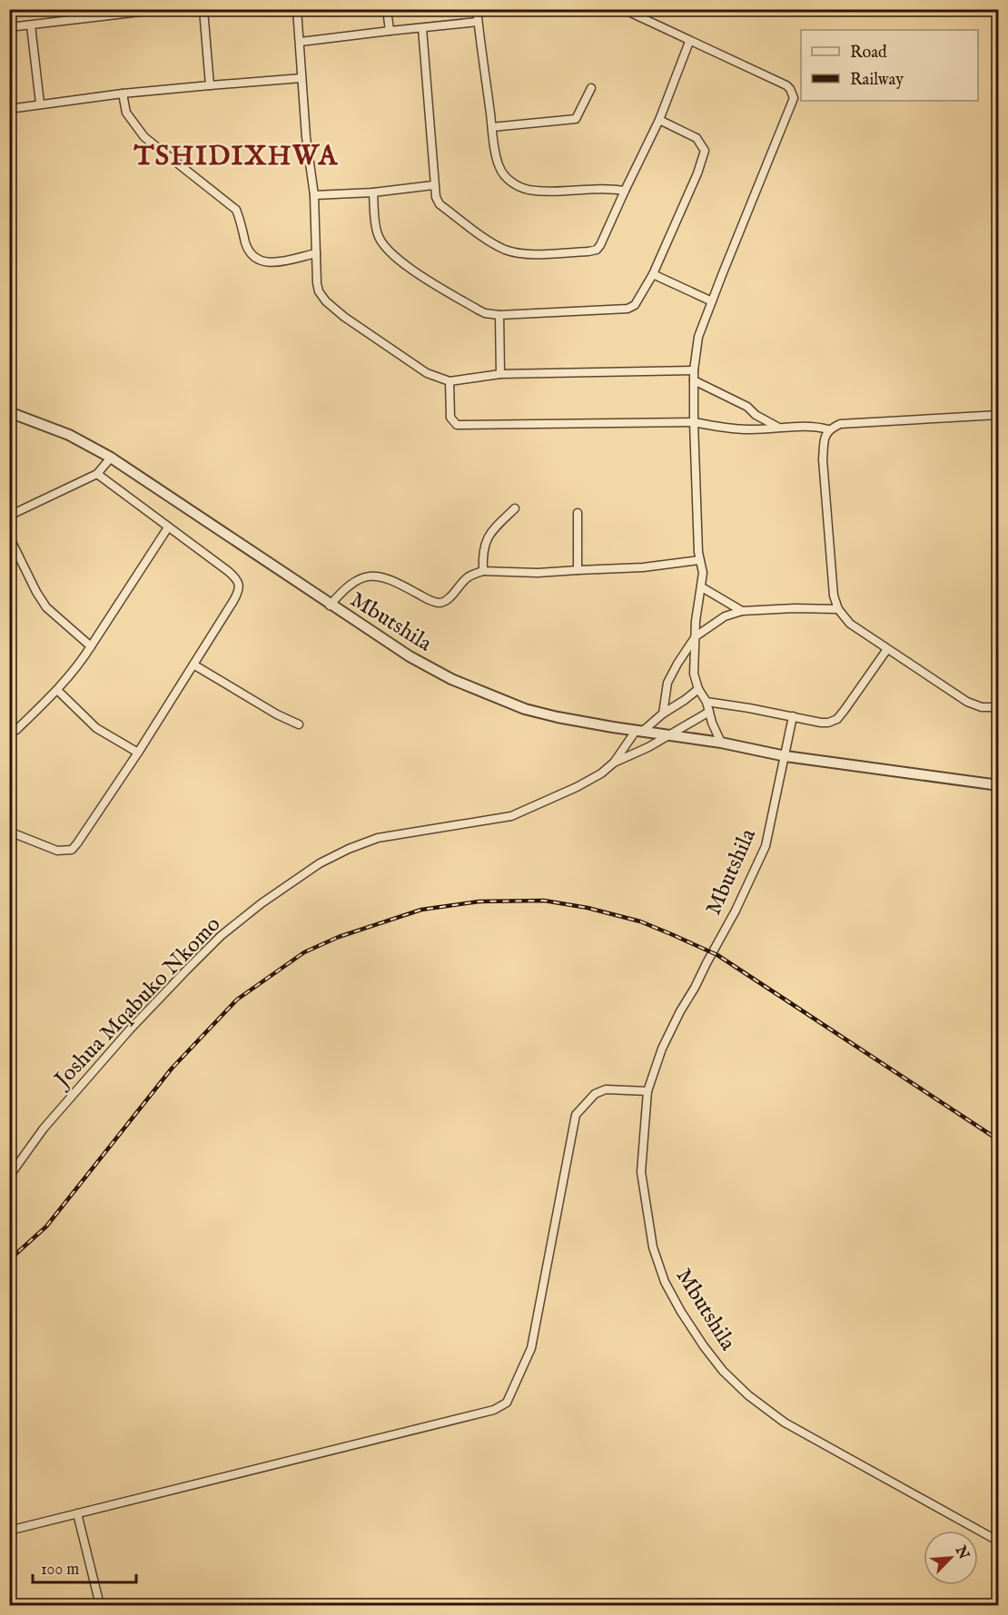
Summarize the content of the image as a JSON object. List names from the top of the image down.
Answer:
{
  "streets": {
    "street": ["Mbutshila", "Joshua Mqabuko Nkomo"]
  },
  "districts": ["TSHIDIXHWA"],
  "legend": ["Road", "Railway"],
  "scale_bar": "100 m",
  "north": "top right"
}
